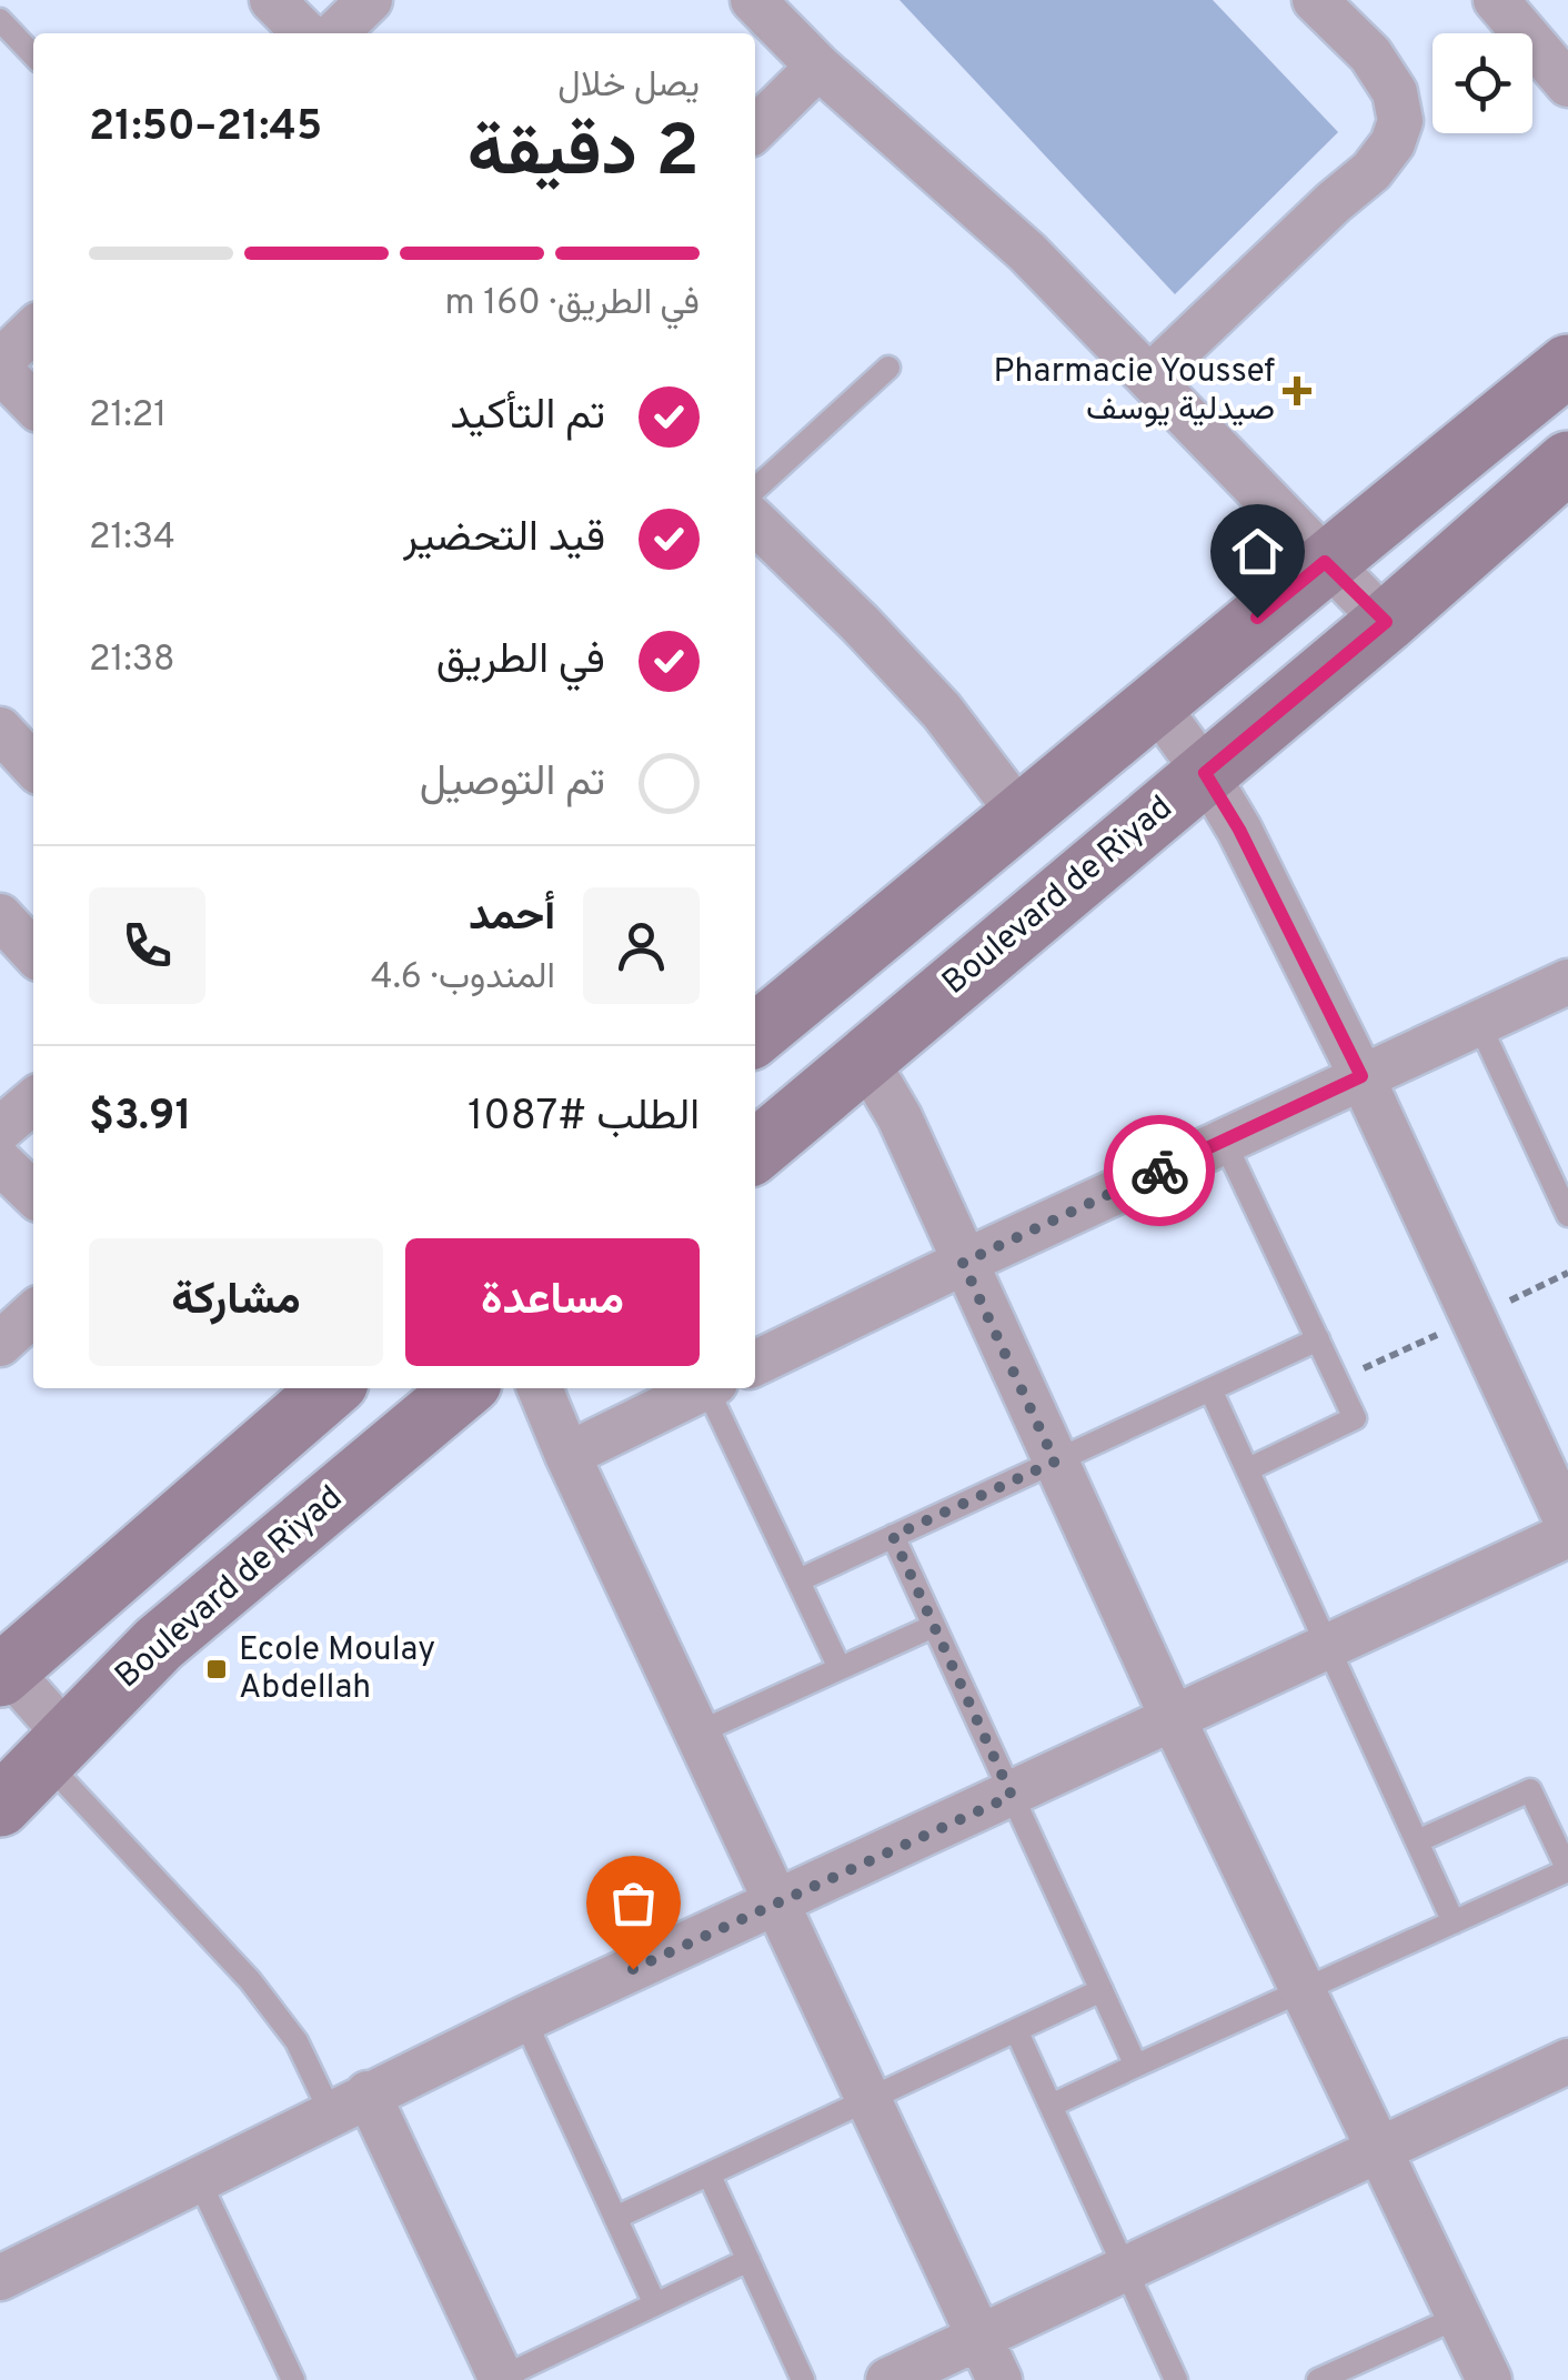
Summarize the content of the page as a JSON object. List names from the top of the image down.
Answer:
{
  "streets": {
    "main road": ["Boulevard de Riyad"]
  },
  "places": {
    "health": ["Pharmacie Youssef صيدلية يوسف"],
    "transit": ["Ecole Moulay Abdellah"]
  },
  "page": {
    "heading": ["2 دقيقة", "يصل خلال", "21:45–21:50"],
    "panel": [
      "أحمد",
      "المندوب · 4.6",
      "الطلب #1087",
      "$3.91"
    ],
    "bar": "في الطريق · 160 m",
    "list": [
      ["تم التأكيد", "21:21"],
      ["قيد التحضير", "21:34"],
      ["في الطريق", "21:38"],
      "تم التوصيل"
    ],
    "buttons": ["مساعدة", "مشاركة"]
  }
}
